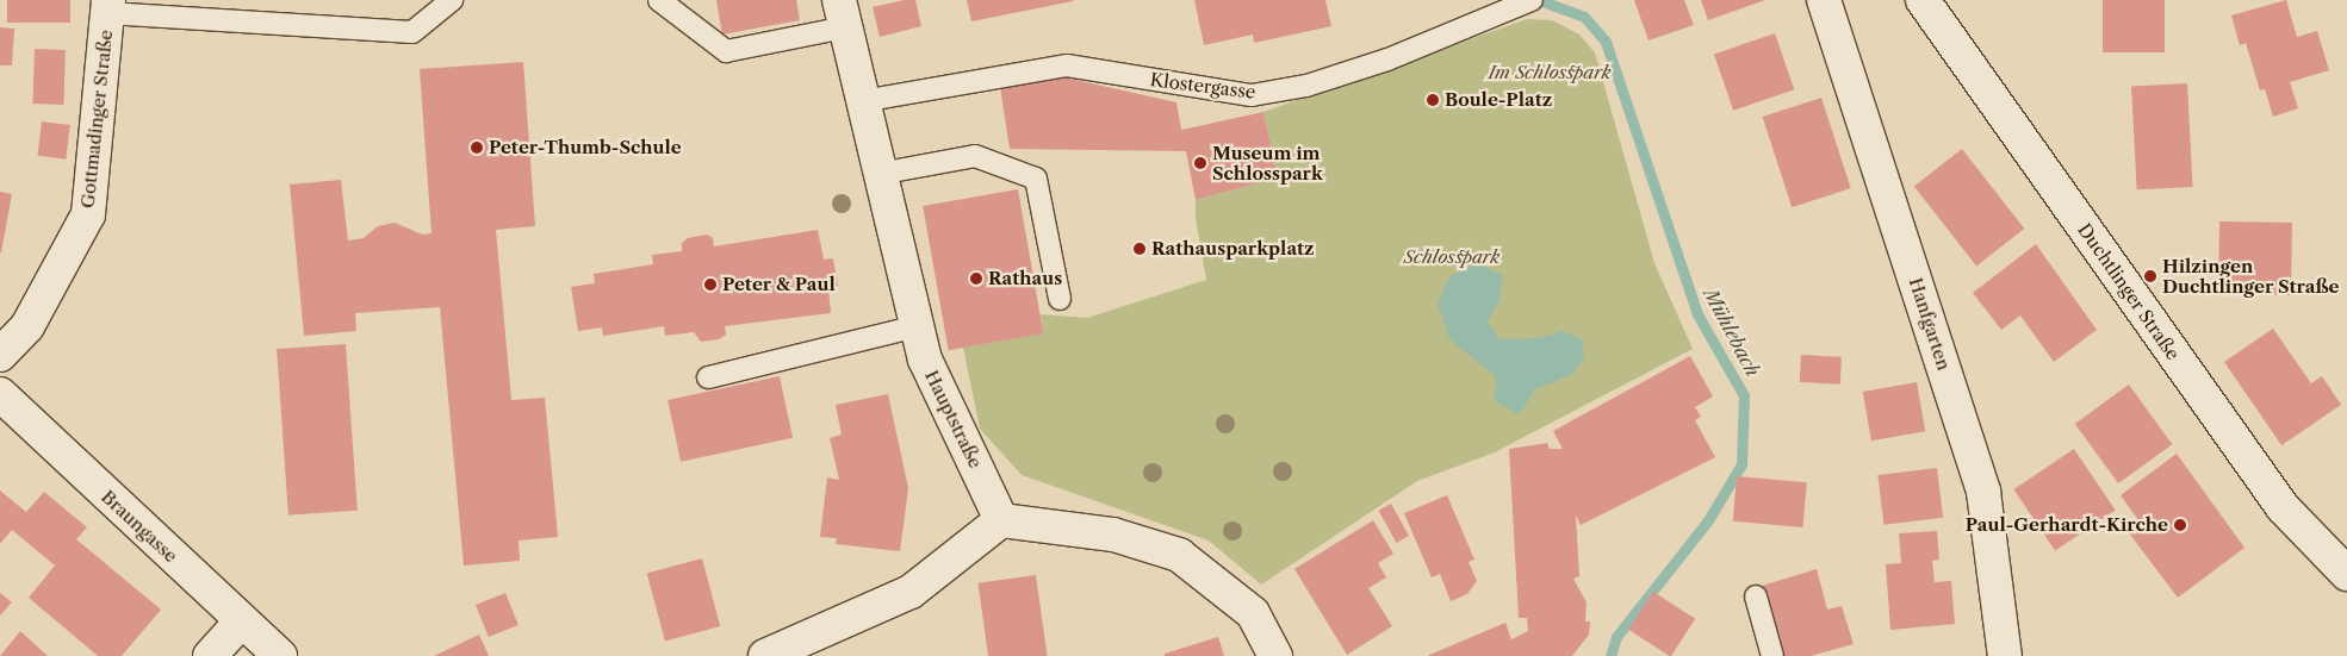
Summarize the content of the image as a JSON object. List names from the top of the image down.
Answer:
{
  "streets": {
    "street": [
      "Gottmadinger Straße",
      "Duchtlinger Straße",
      "Hanfgarten",
      "Hauptstraße",
      "Braungasse"
    ],
    "lane": ["Klostergasse"]
  },
  "crossings": [
    ["Klostergasse", "Hauptstraße"]
  ],
  "water": ["Mühlebach"],
  "parks": ["Im Schlosspark", "Schlosspark"],
  "places": [
    "Boule-Platz",
    "Peter-Thumb-Schule",
    "Museum im Schlosspark",
    "Rathausparkplatz",
    "Hilzingen Duchtlinger Straße",
    "Rathaus",
    "Peter & Paul",
    "Paul-Gerhardt-Kirche"
  ]
}
